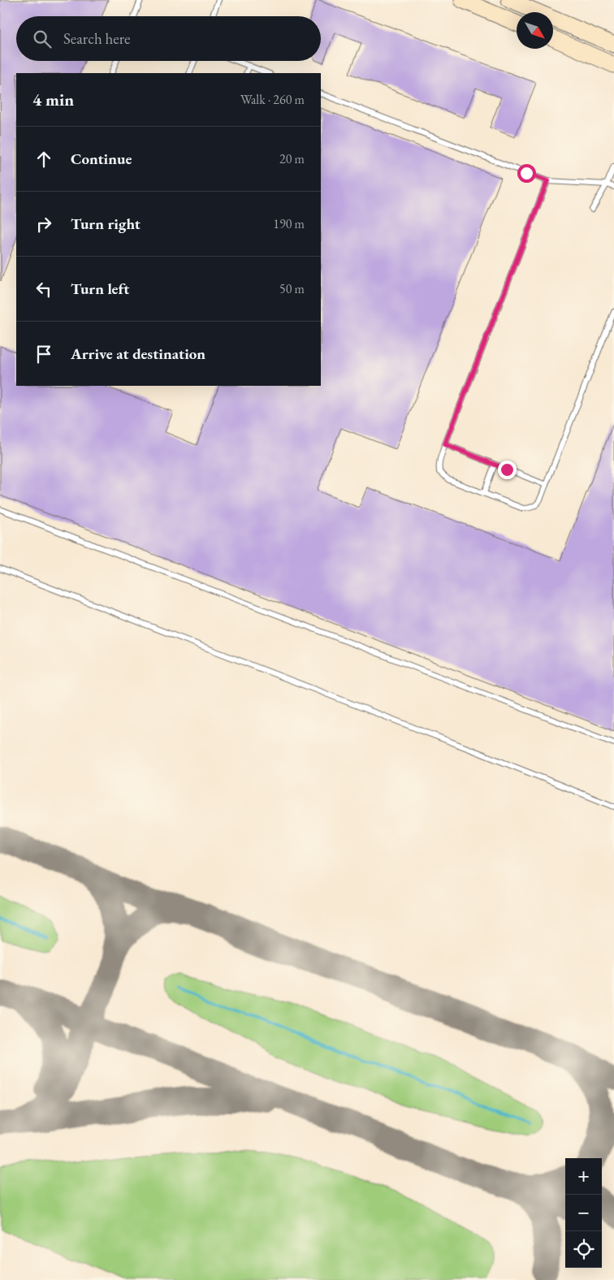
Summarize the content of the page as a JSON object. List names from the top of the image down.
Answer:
{
  "north": "bottom right",
  "page": {
    "search": "Search here",
    "heading": ["4 min", "Walk · 260 m"],
    "list": [
      ["Continue", "20 m"],
      ["Turn right", "190 m"],
      ["Turn left", "50 m"],
      "Arrive at destination"
    ],
    "map_buttons": ["+", "−"]
  }
}
